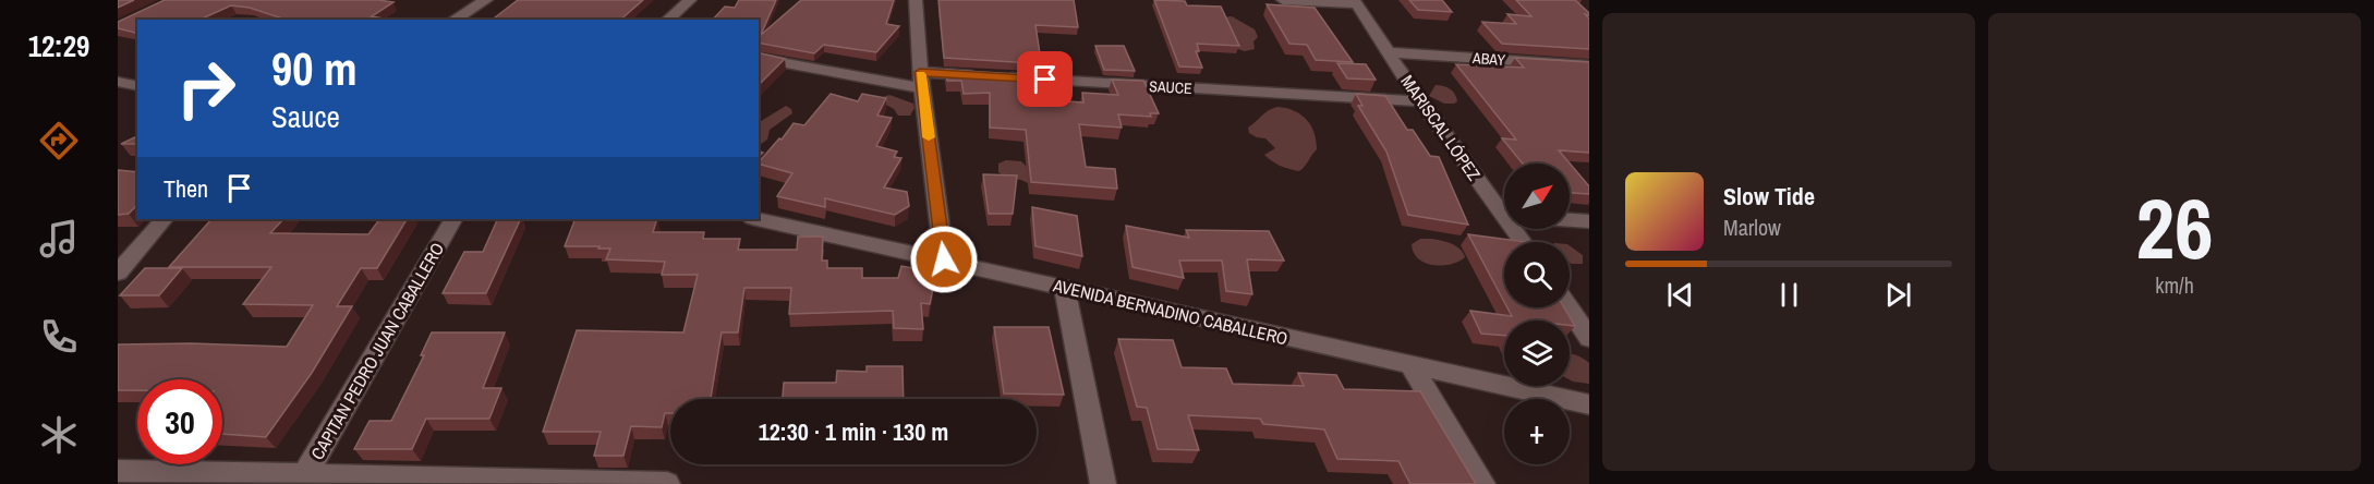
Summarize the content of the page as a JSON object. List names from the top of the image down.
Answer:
{
  "streets": {
    "street": [
      "ABAY",
      "SAUCE",
      "MARISCAL LÓPEZ",
      "AVENIDA BERNADINO CABALLERO",
      "CAPITAN PEDRO JUAN CABALLERO"
    ]
  },
  "crossings": [
    ["ABAY", "MARISCAL LÓPEZ"],
    ["SAUCE", "MARISCAL LÓPEZ"]
  ],
  "north": "top right",
  "page": {
    "tabs": "12:29",
    "tile": ["26", "km/h"],
    "turn": ["90 m", "Sauce"],
    "then": "Then",
    "map_buttons": "+",
    "song": ["Slow Tide", "Marlow"],
    "limit": "30",
    "trip": "12:30 · 1 min · 130 m"
  }
}
